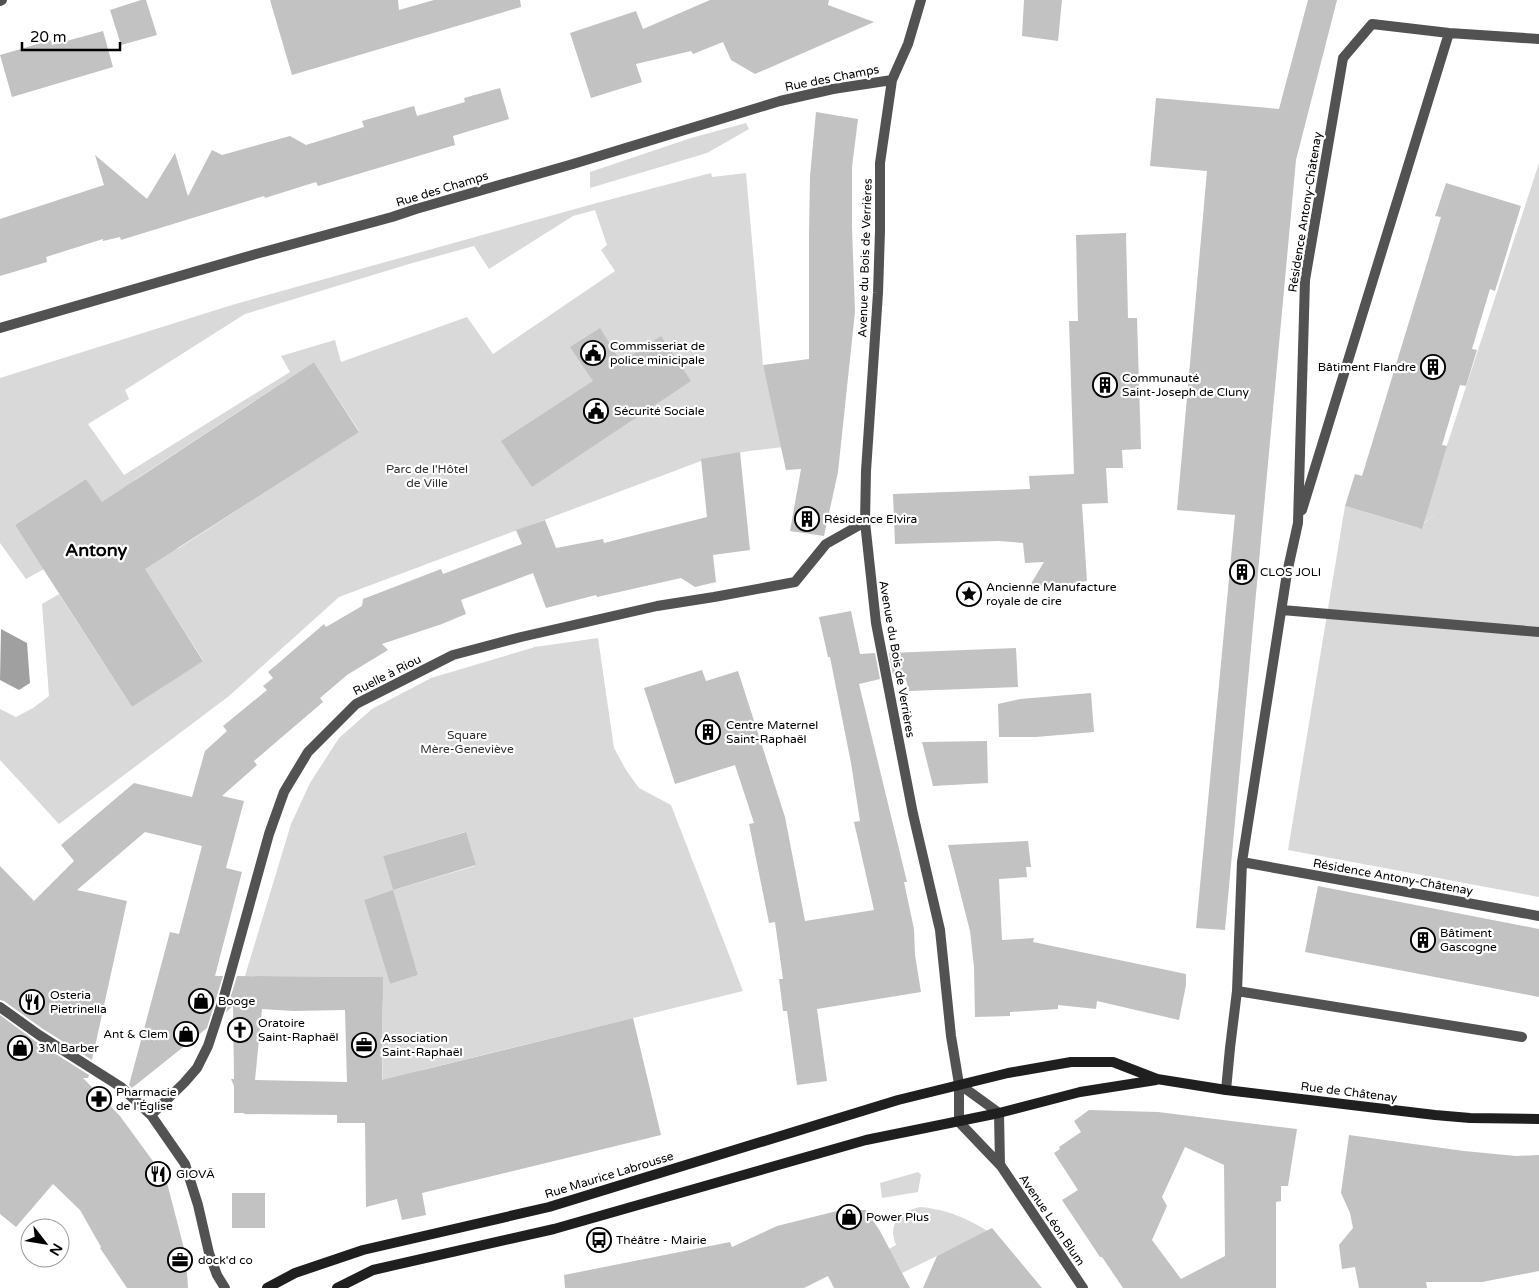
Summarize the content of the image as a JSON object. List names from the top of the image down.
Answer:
{
  "streets": {
    "main road": ["Rue de Châtenay", "Rue Maurice Labrousse"],
    "street": [
      "Rue des Champs",
      "Résidence Antony-Châtenay",
      "Avenue du Bois de Verrières",
      "Ruelle à Riou",
      "Avenue Léon Blum"
    ]
  },
  "crossings": [
    ["Rue des Champs", "Avenue du Bois de Verrières"],
    ["Résidence Antony-Châtenay", "Rue de Châtenay"],
    ["Avenue du Bois de Verrières", "Ruelle à Riou"],
    ["Avenue du Bois de Verrières", "Rue de Châtenay"],
    ["Avenue du Bois de Verrières", "Rue Maurice Labrousse"],
    ["Avenue du Bois de Verrières", "Avenue Léon Blum"],
    ["Rue de Châtenay", "Rue Maurice Labrousse"],
    ["Rue de Châtenay", "Avenue Léon Blum"]
  ],
  "districts": ["Antony"],
  "parks": ["Parc de l'Hôtel de Ville", "Square Mère-Geneviève"],
  "places": {
    "public building": ["Commisseriat de police minicipale", "Sécurité Sociale"],
    "building": [
      "Bâtiment Flandre",
      "Communauté Saint-Joseph de Cluny",
      "Résidence Elvira",
      "CLOS JOLI",
      "Centre Maternel Saint-Raphaël",
      "Bâtiment Gascogne"
    ],
    "place": ["Ancienne Manufacture royale de cire"],
    "shop": [
      "Booge",
      "Ant & Clem",
      "3M Barber",
      "Power Plus"
    ],
    "restaurant": ["Osteria Pietrinella", "GIOVĀ"],
    "church": ["Oratoire Saint-Raphaël"],
    "office": ["Association Saint-Raphaël", "dock'd co"],
    "pharmacy": ["Pharmacie de l'Église"],
    "bus stop": ["Théâtre - Mairie"]
  },
  "scale_bar": "20 m",
  "north": "bottom right"
}
